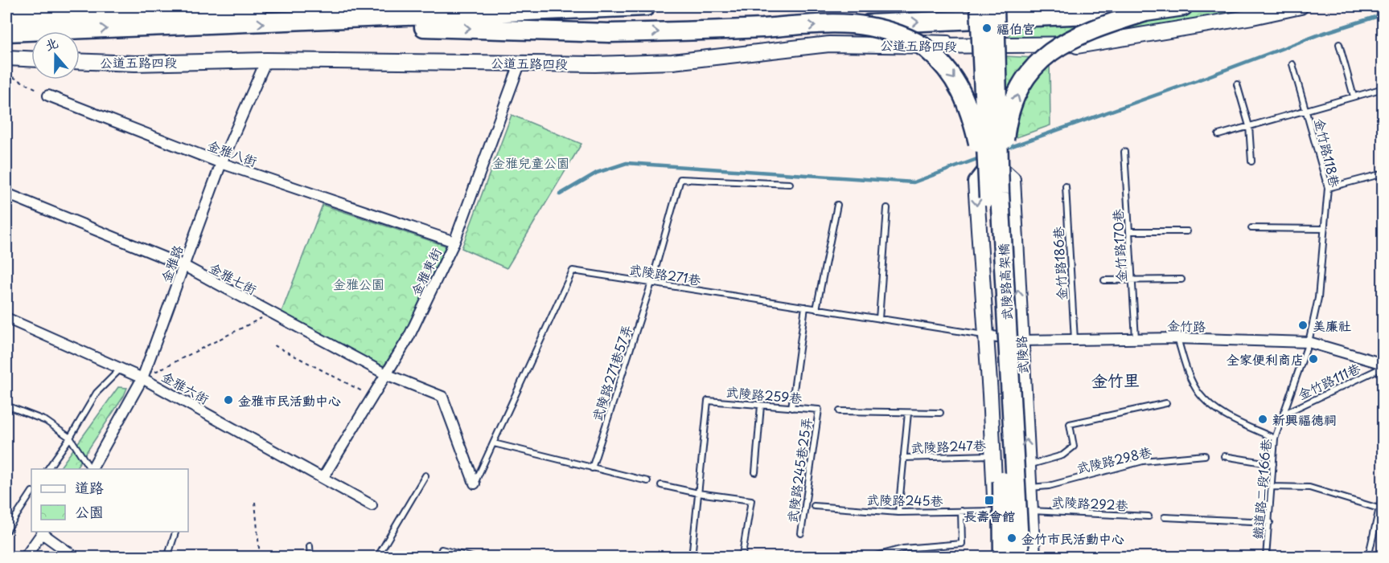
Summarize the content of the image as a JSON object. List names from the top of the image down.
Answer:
{
  "streets": {
    "highway": ["武陵路高架橋"],
    "street": [
      "公道五路四段",
      "金雅八街",
      "金雅路",
      "金雅東街",
      "金雅七街",
      "金竹路",
      "武陵路",
      "金雅六街"
    ],
    "lane": [
      "金竹路118巷",
      "金竹路170巷",
      "金竹路186巷",
      "武陵路271巷",
      "武陵路271巷57弄",
      "金竹路111巷",
      "武陵路259巷",
      "武陵路247巷",
      "武陵路298巷",
      "武陵路245巷25弄",
      "鐵道路二段166巷",
      "武陵路245巷",
      "武陵路292巷"
    ]
  },
  "crossings": [
    ["公道五路四段", "金雅路"],
    ["公道五路四段", "金雅東街"],
    ["金雅八街", "金雅路"],
    ["金雅八街", "金雅東街"],
    ["金竹路118巷", "金竹路"],
    ["金竹路118巷", "鐵道路二段166巷"],
    ["金竹路170巷", "金竹路"],
    ["金雅路", "金雅七街"],
    ["金雅路", "金雅六街"],
    ["金竹路186巷", "金竹路"],
    ["金雅東街", "金雅七街"],
    ["金雅東街", "金雅六街"],
    ["武陵路271巷", "金雅七街"],
    ["武陵路271巷", "金竹路"],
    ["武陵路271巷", "武陵路271巷57弄"],
    ["武陵路高架橋", "武陵路245巷"],
    ["金竹路", "武陵路"],
    ["金竹路", "金竹路111巷"],
    ["金竹路", "鐵道路二段166巷"],
    ["武陵路", "武陵路298巷"],
    ["武陵路", "武陵路292巷"],
    ["金竹路111巷", "鐵道路二段166巷"],
    ["武陵路259巷", "武陵路245巷25弄"]
  ],
  "districts": ["金竹里"],
  "parks": ["金雅兒童公園", "金雅公園"],
  "places": {
    "other": [
      "福伯宮",
      "美廉社",
      "全家便利商店",
      "金雅市民活動中心",
      "新興福德祠",
      "金竹市民活動中心"
    ],
    "transit": ["長壽會館"]
  },
  "legend": ["道路", "公園"],
  "north": "top"
}
